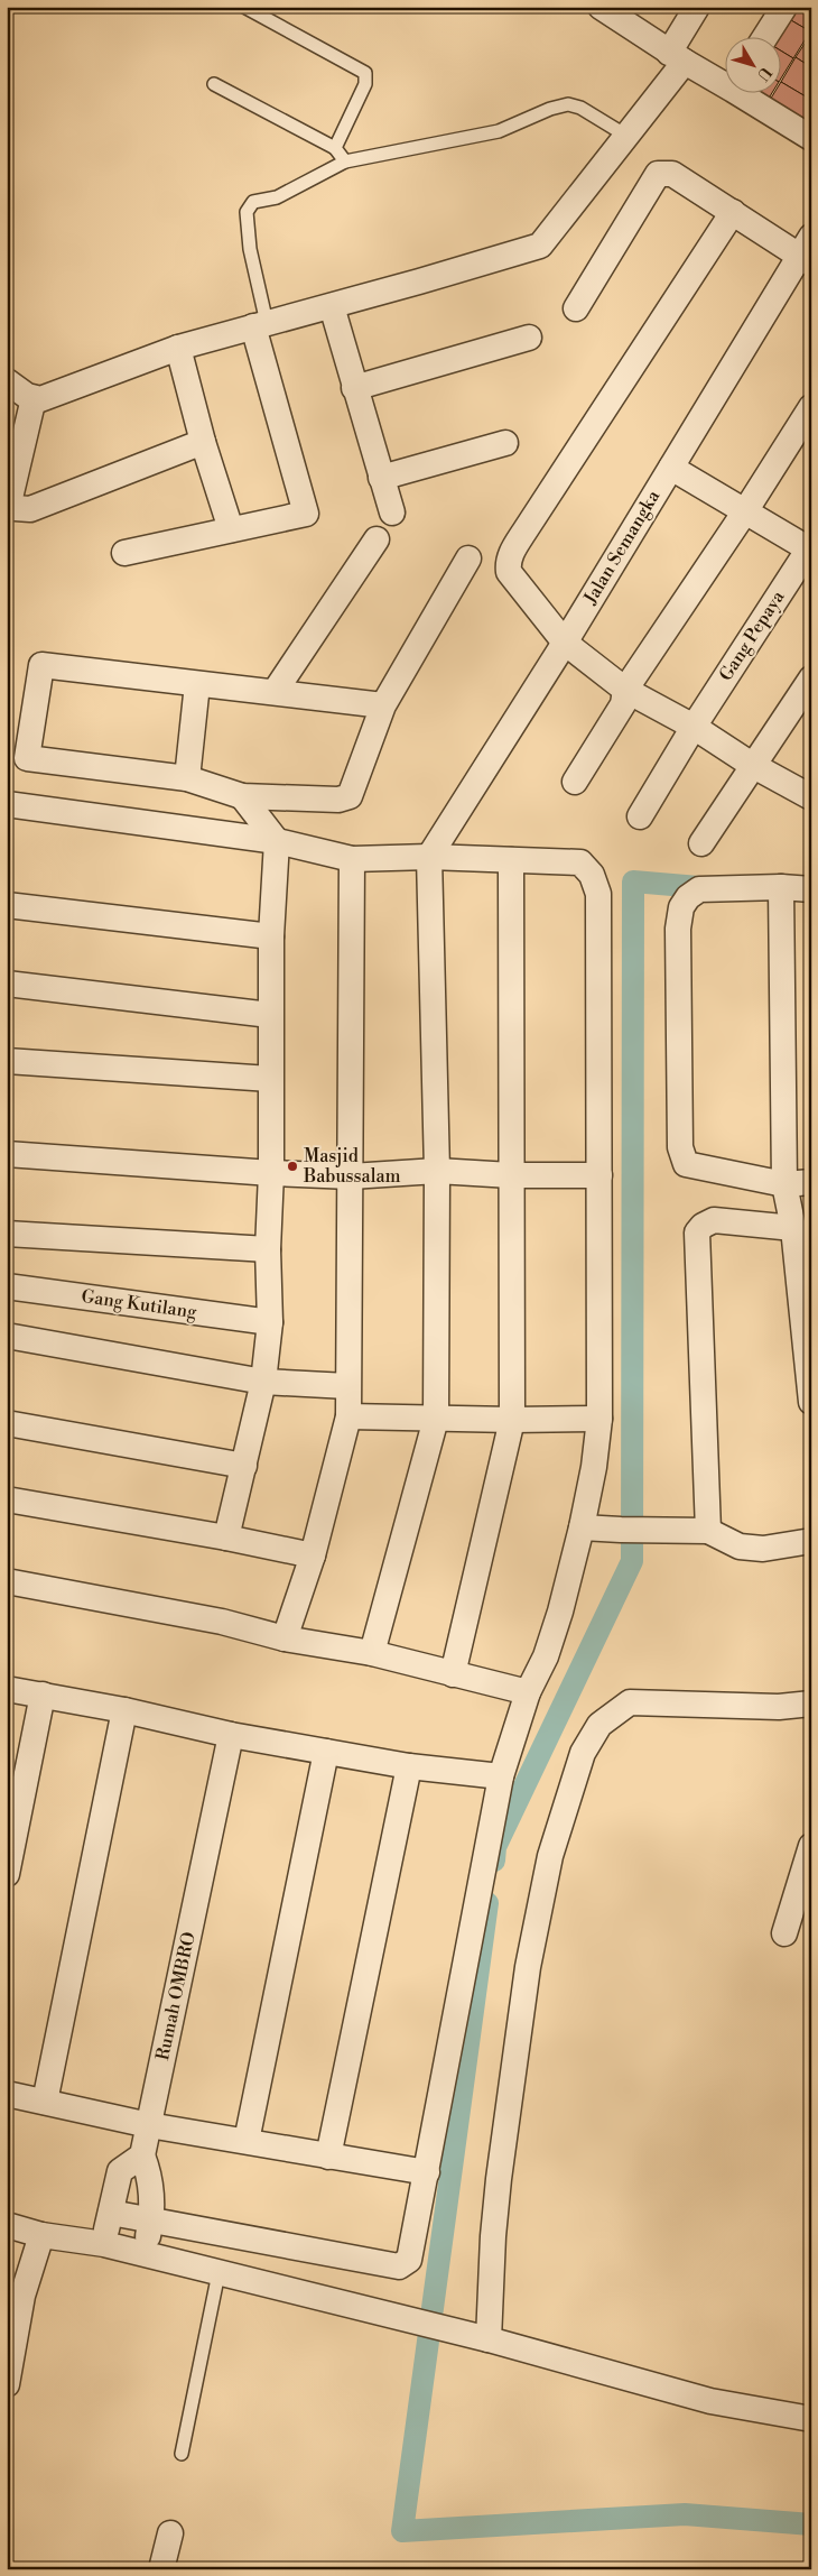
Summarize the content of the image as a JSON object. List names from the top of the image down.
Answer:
{
  "streets": {
    "street": [
      "Jalan Semangka",
      "Gang Pepaya",
      "Gang Kutilang",
      "Rumah OMBRO"
    ]
  },
  "places": ["Masjid Babussalam"],
  "north": "bottom right"
}
